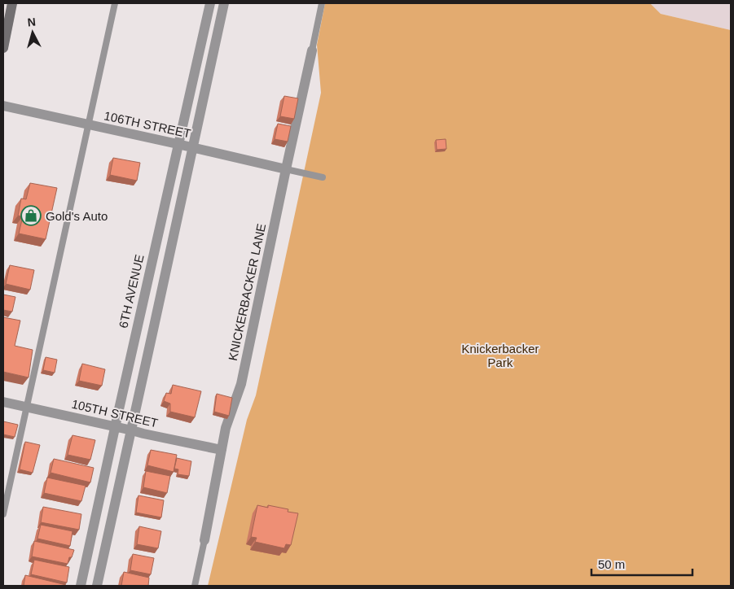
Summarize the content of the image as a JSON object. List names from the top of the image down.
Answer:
{
  "streets": {
    "street": [
      "106TH STREET",
      "6TH AVENUE",
      "KNICKERBACKER LANE",
      "105TH STREET"
    ]
  },
  "crossings": [
    ["106TH STREET", "6TH AVENUE"],
    ["106TH STREET", "KNICKERBACKER LANE"],
    ["6TH AVENUE", "105TH STREET"],
    ["KNICKERBACKER LANE", "105TH STREET"]
  ],
  "parks": ["Knickerbacker Park"],
  "places": {
    "shop": ["Gold's Auto"]
  },
  "scale_bar": "50 m",
  "north": "top"
}
